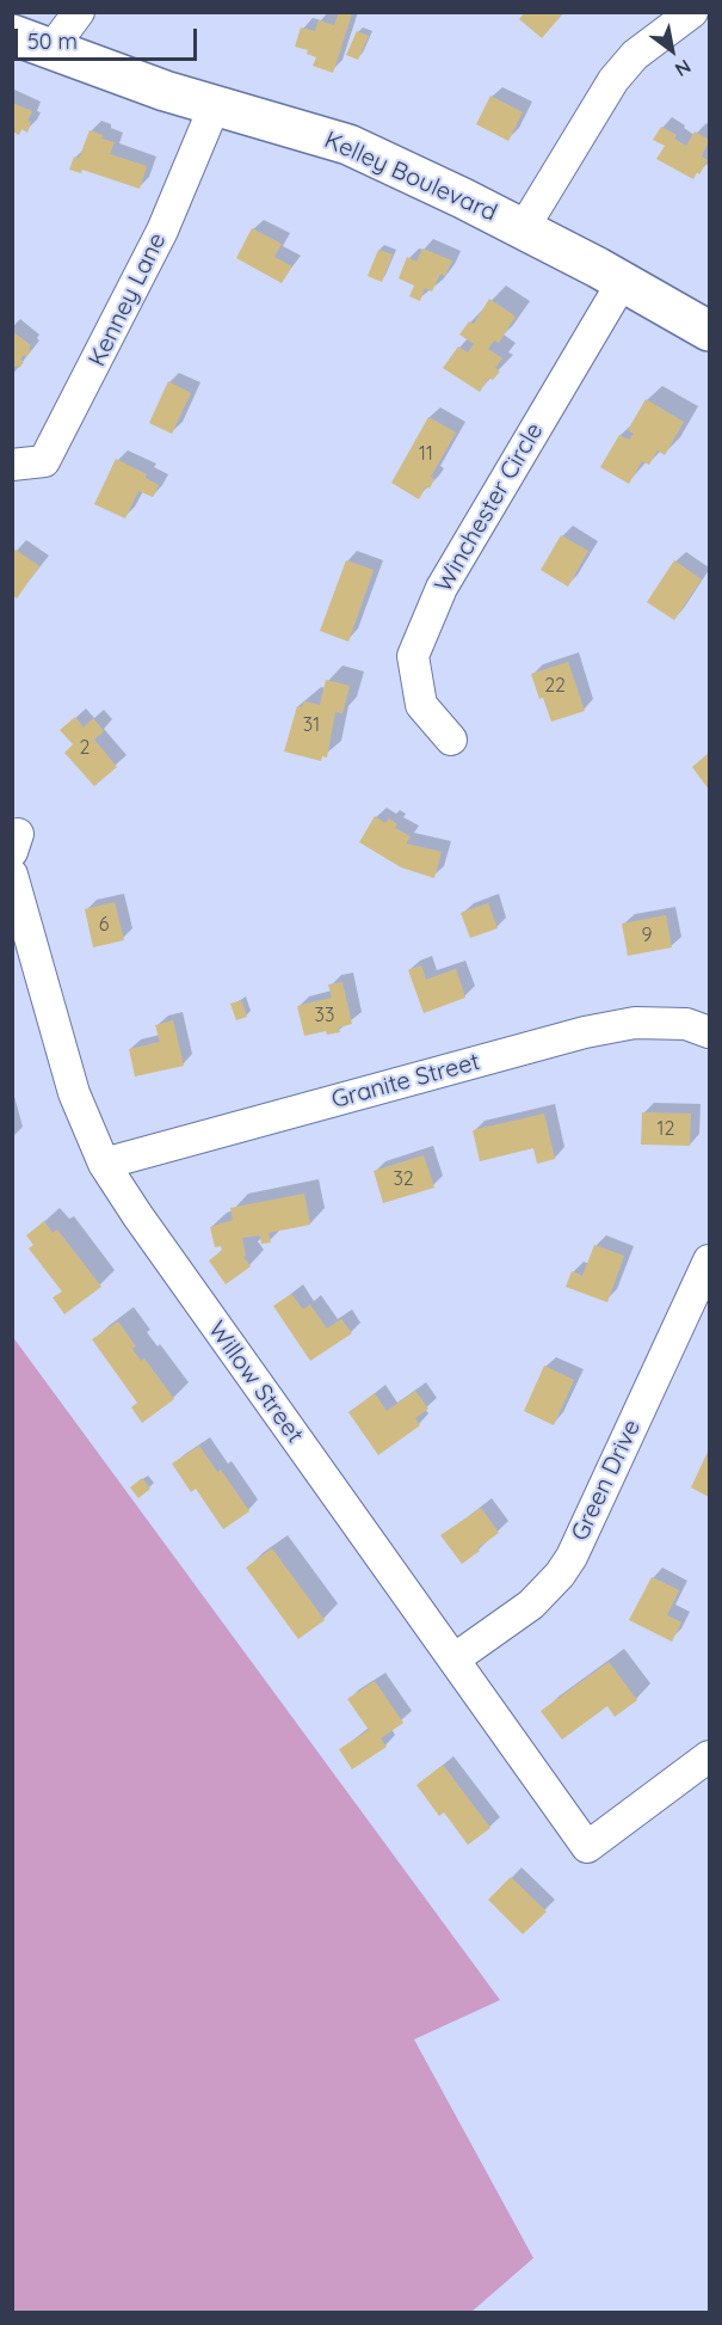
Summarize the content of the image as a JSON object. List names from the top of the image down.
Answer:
{
  "streets": {
    "main road": ["Kelley Boulevard"],
    "street": [
      "Kenney Lane",
      "Winchester Circle",
      "Granite Street",
      "Willow Street",
      "Green Drive"
    ]
  },
  "crossings": [
    ["Kelley Boulevard", "Kenney Lane"],
    ["Kelley Boulevard", "Winchester Circle"],
    ["Granite Street", "Willow Street"],
    ["Willow Street", "Green Drive"]
  ],
  "house_numbers": [
    "11",
    "22",
    "31",
    "2",
    "6",
    "9",
    "33",
    "12",
    "32"
  ],
  "scale_bar": "50 m",
  "north": "bottom right"
}
